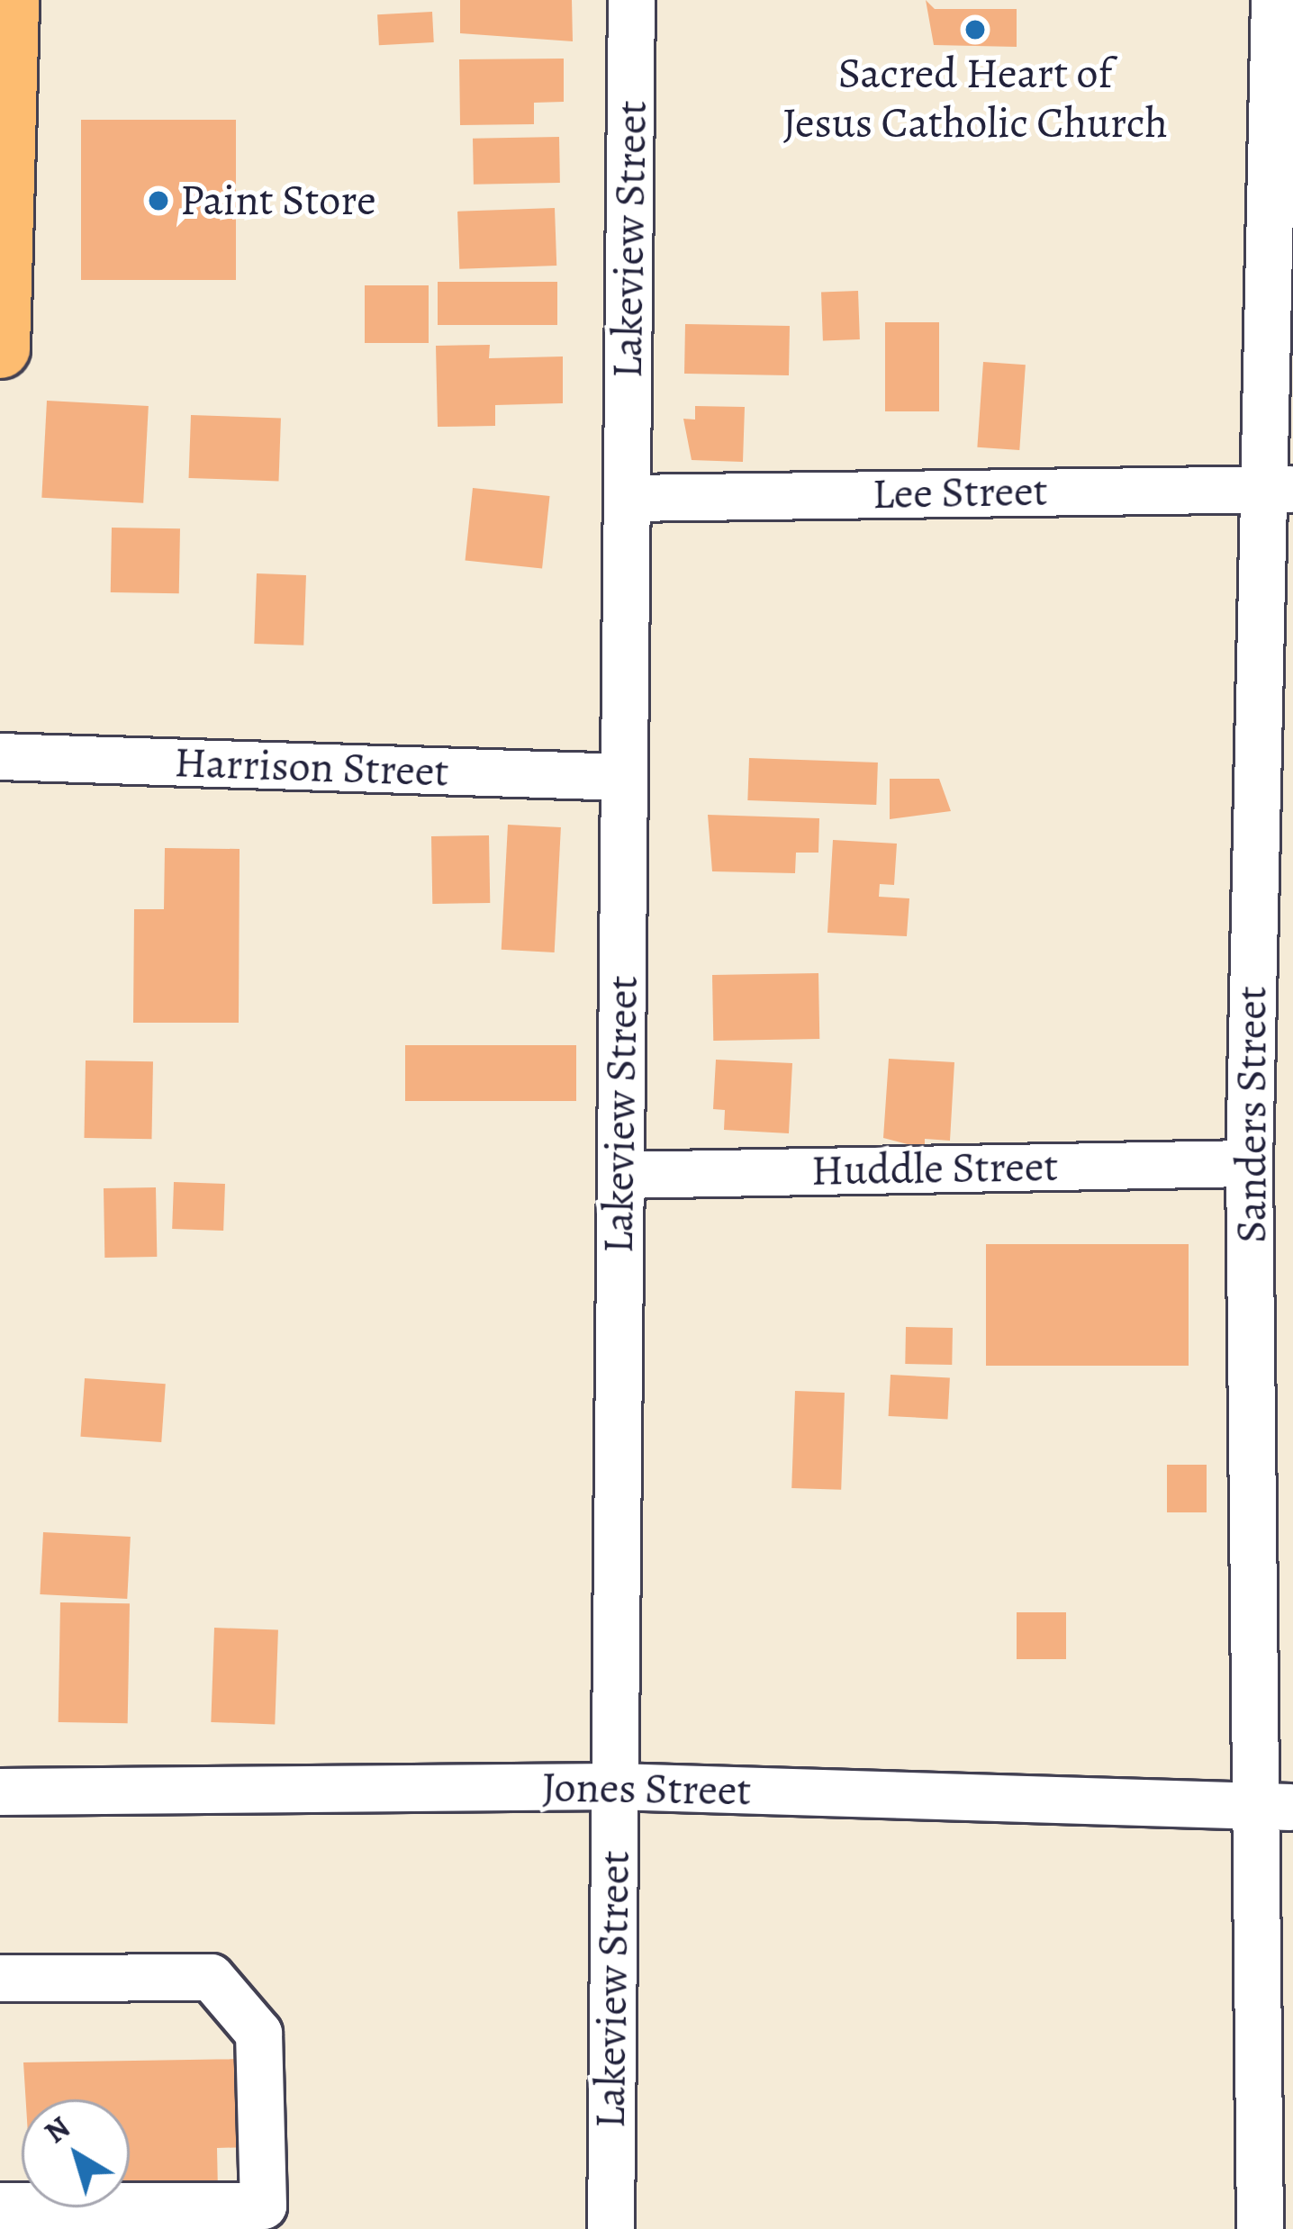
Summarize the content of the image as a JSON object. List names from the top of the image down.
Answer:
{
  "streets": {
    "street": [
      "Lakeview Street",
      "Lee Street",
      "Harrison Street",
      "Sanders Street",
      "Huddle Street",
      "Jones Street"
    ]
  },
  "crossings": [
    ["Lakeview Street", "Lee Street"],
    ["Lakeview Street", "Harrison Street"],
    ["Lakeview Street", "Huddle Street"],
    ["Lakeview Street", "Jones Street"],
    ["Lee Street", "Sanders Street"],
    ["Sanders Street", "Huddle Street"],
    ["Sanders Street", "Jones Street"]
  ],
  "places": ["Sacred Heart of Jesus Catholic Church", "Paint Store"],
  "north": "top left"
}
